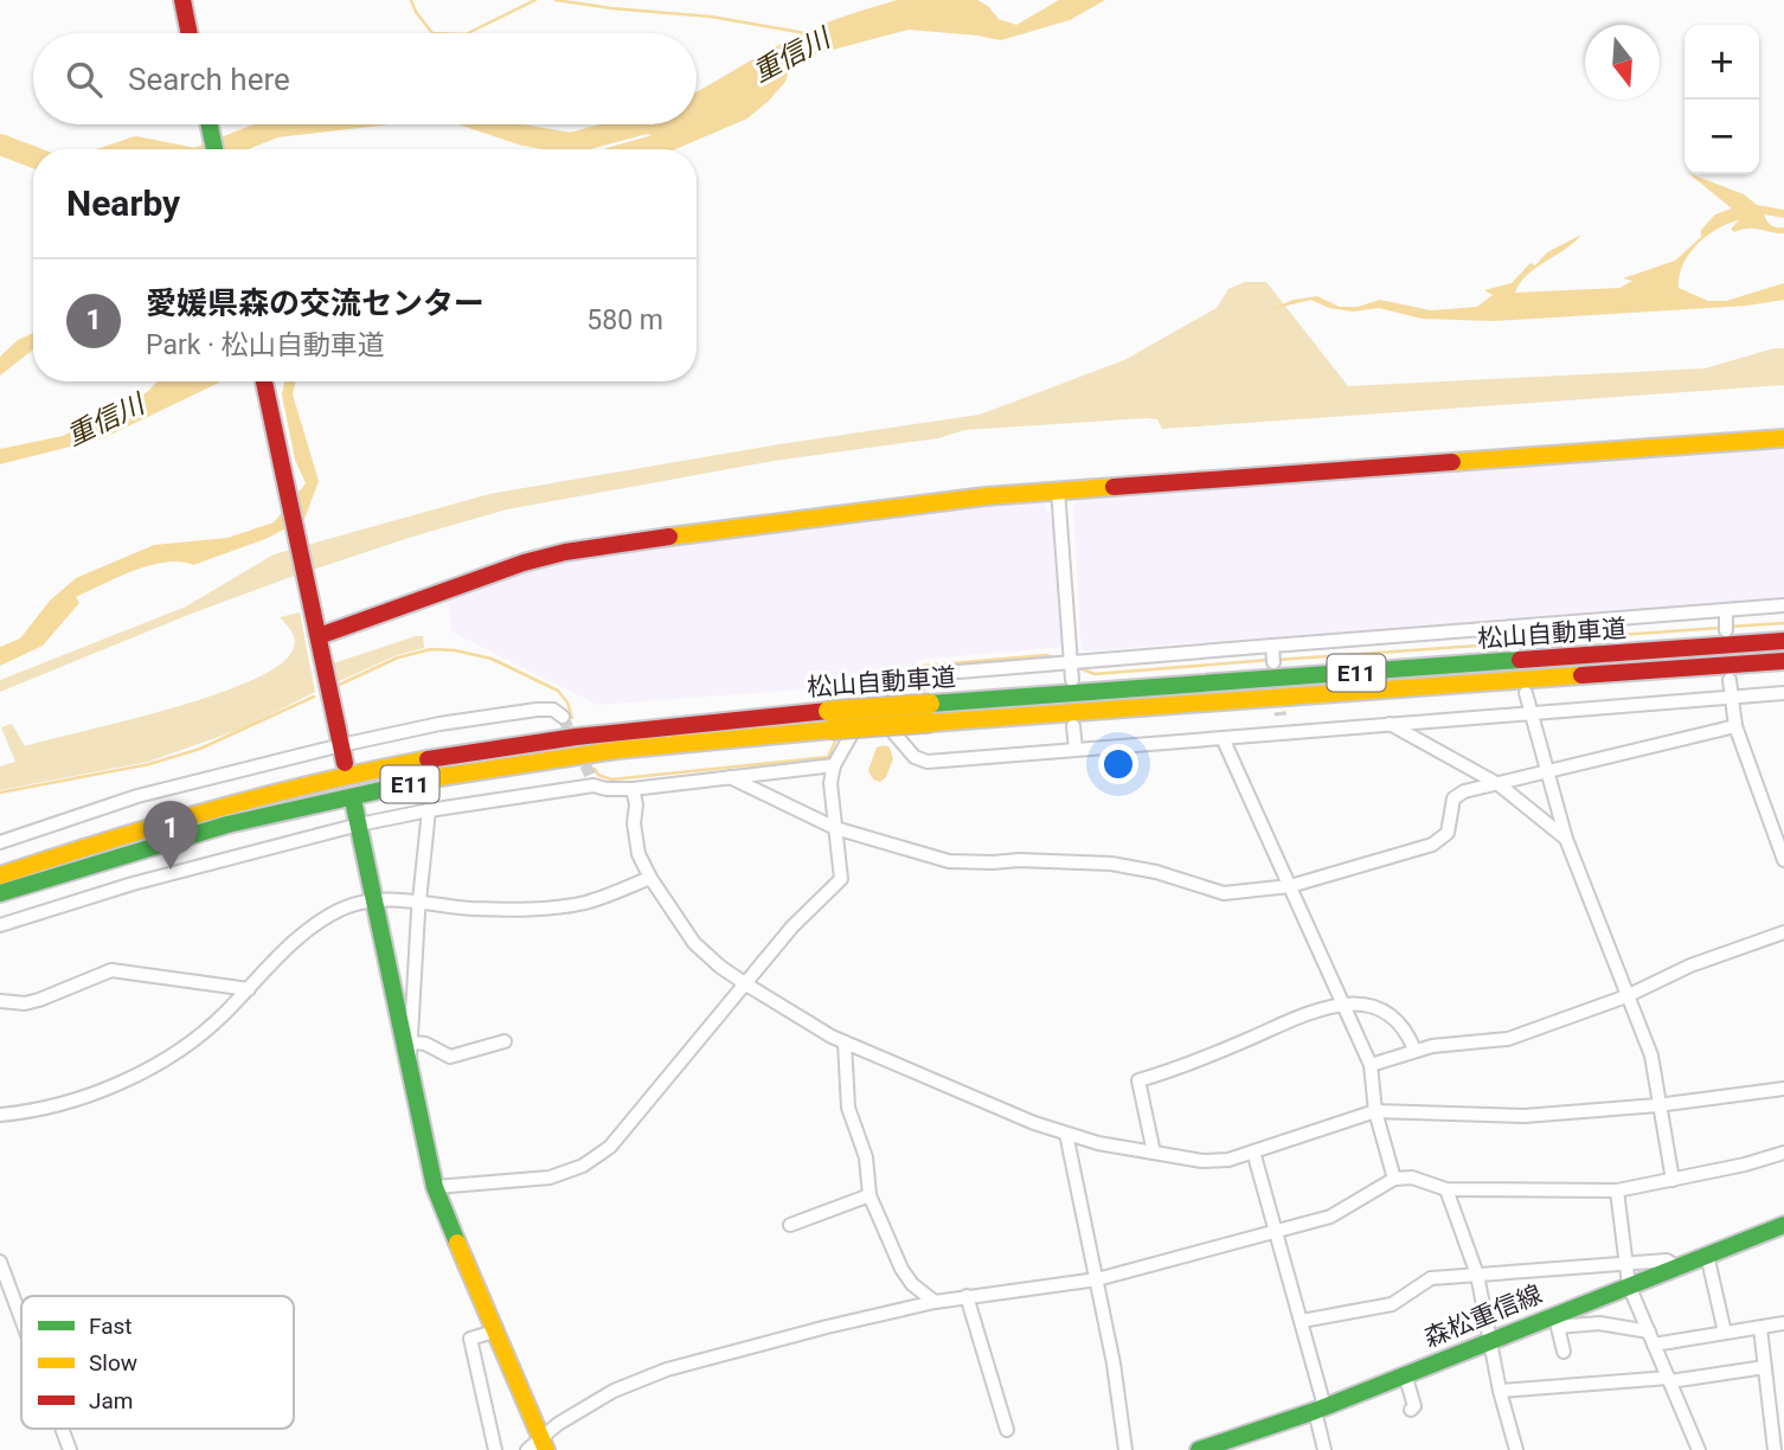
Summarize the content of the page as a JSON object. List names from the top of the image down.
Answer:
{
  "streets": {
    "main road": ["松山自動車道", "E11", "森松重信線"]
  },
  "water": ["重信川"],
  "legend": ["Fast", "Slow", "Jam"],
  "north": "bottom",
  "page": {
    "map_buttons": ["+", "−"],
    "search": "Search here",
    "heading": "Nearby",
    "list": [
      {
        "mark": "1",
        "name": "愛媛県森の交流センター",
        "note": "Park · 松山自動車道",
        "value": "580 m"
      }
    ],
    "pins": "1"
  }
}
